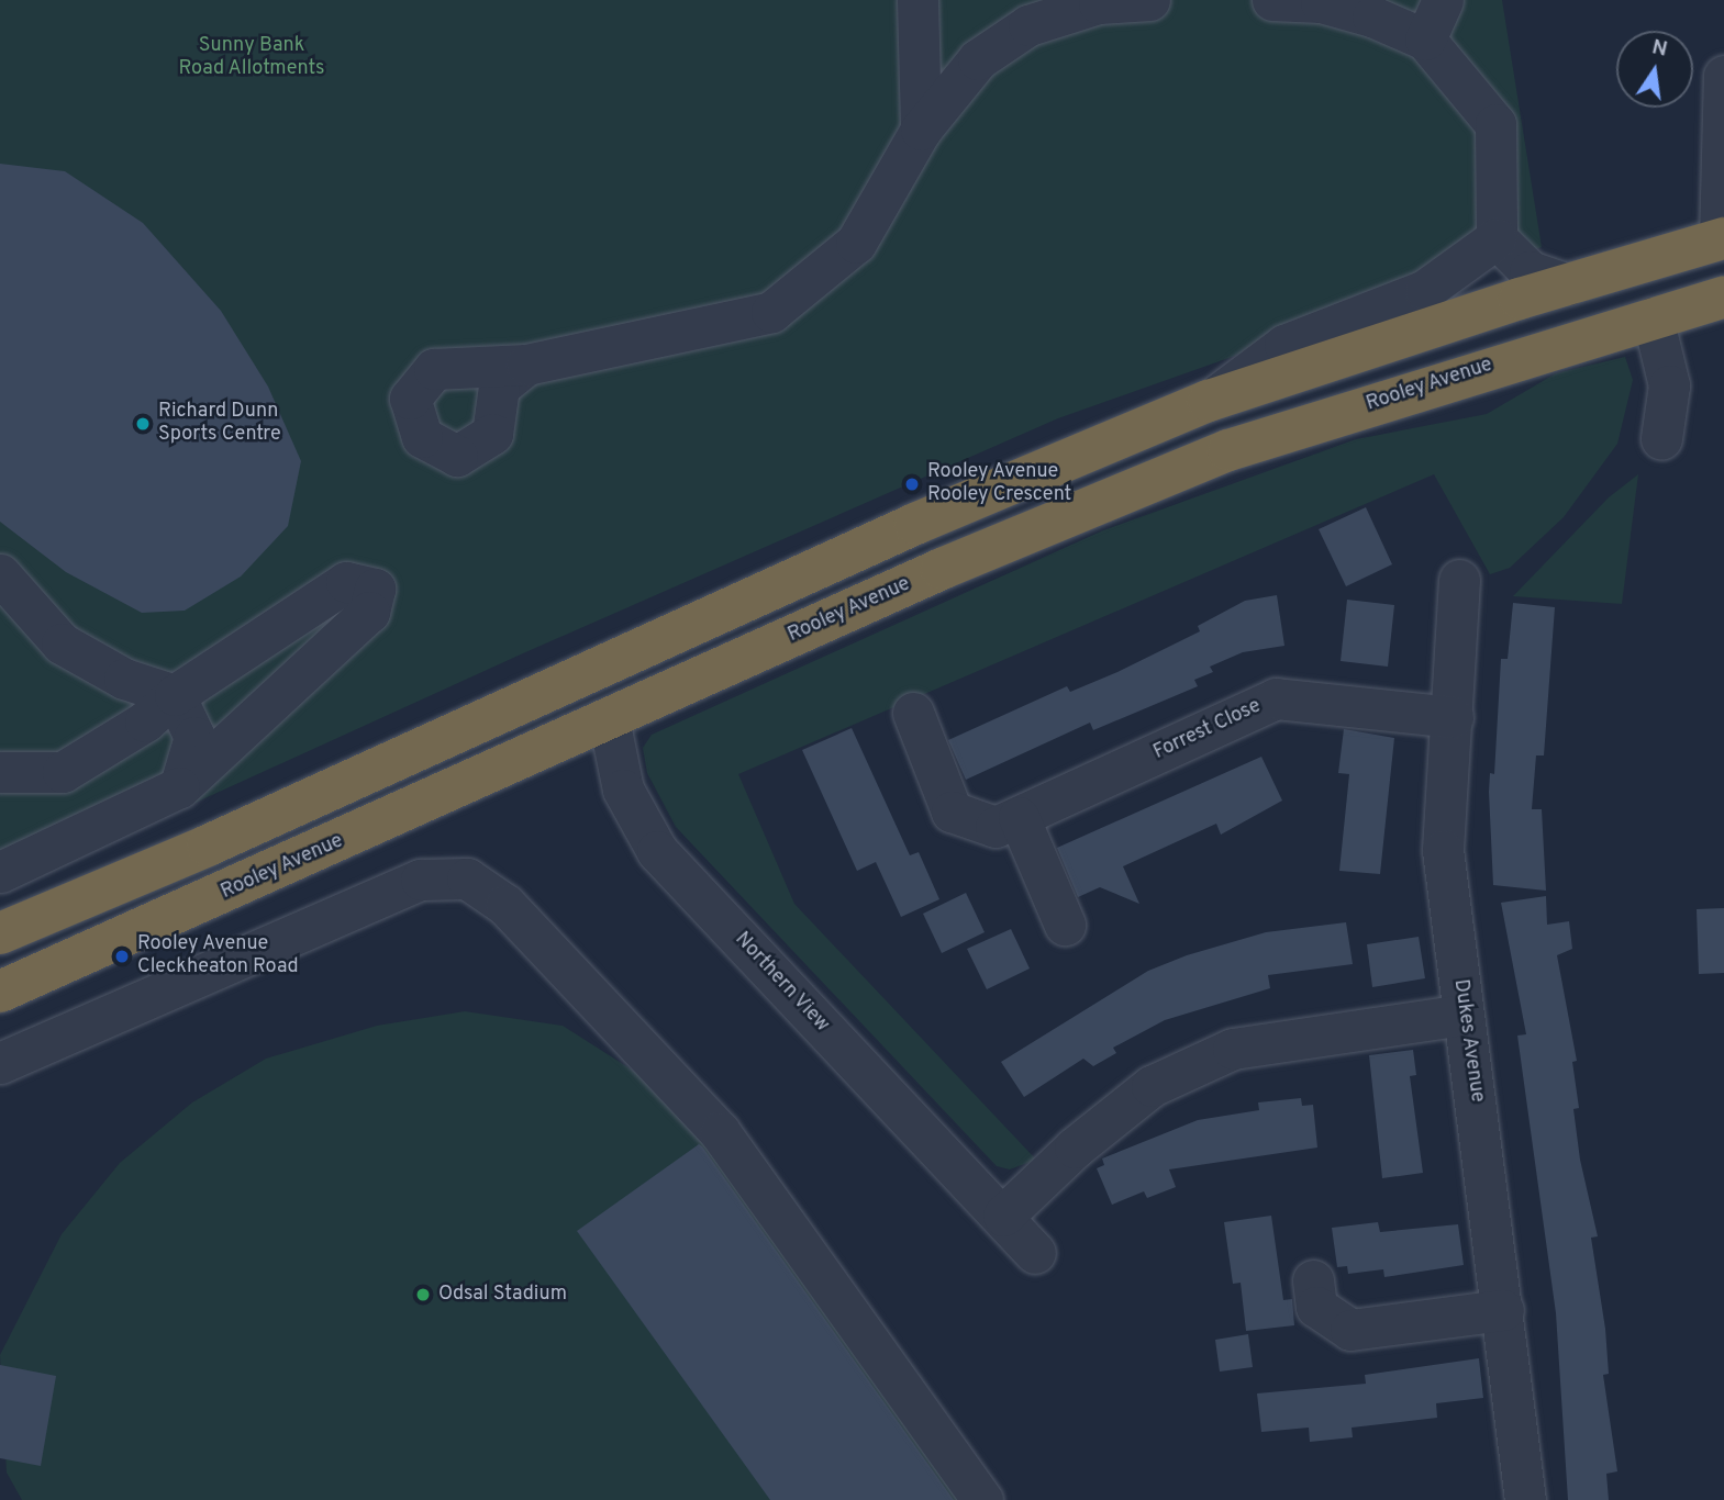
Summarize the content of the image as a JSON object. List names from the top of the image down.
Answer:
{
  "streets": {
    "highway": ["Rooley Avenue"],
    "street": ["Forrest Close", "Northern View", "Dukes Avenue"]
  },
  "crossings": [
    ["Rooley Avenue", "Northern View"],
    ["Forrest Close", "Dukes Avenue"]
  ],
  "parks": ["Sunny Bank Road Allotments"],
  "places": [
    "Richard Dunn Sports Centre",
    "Rooley Avenue Rooley Crescent",
    "Rooley Avenue Cleckheaton Road",
    "Odsal Stadium"
  ],
  "north": "top"
}
